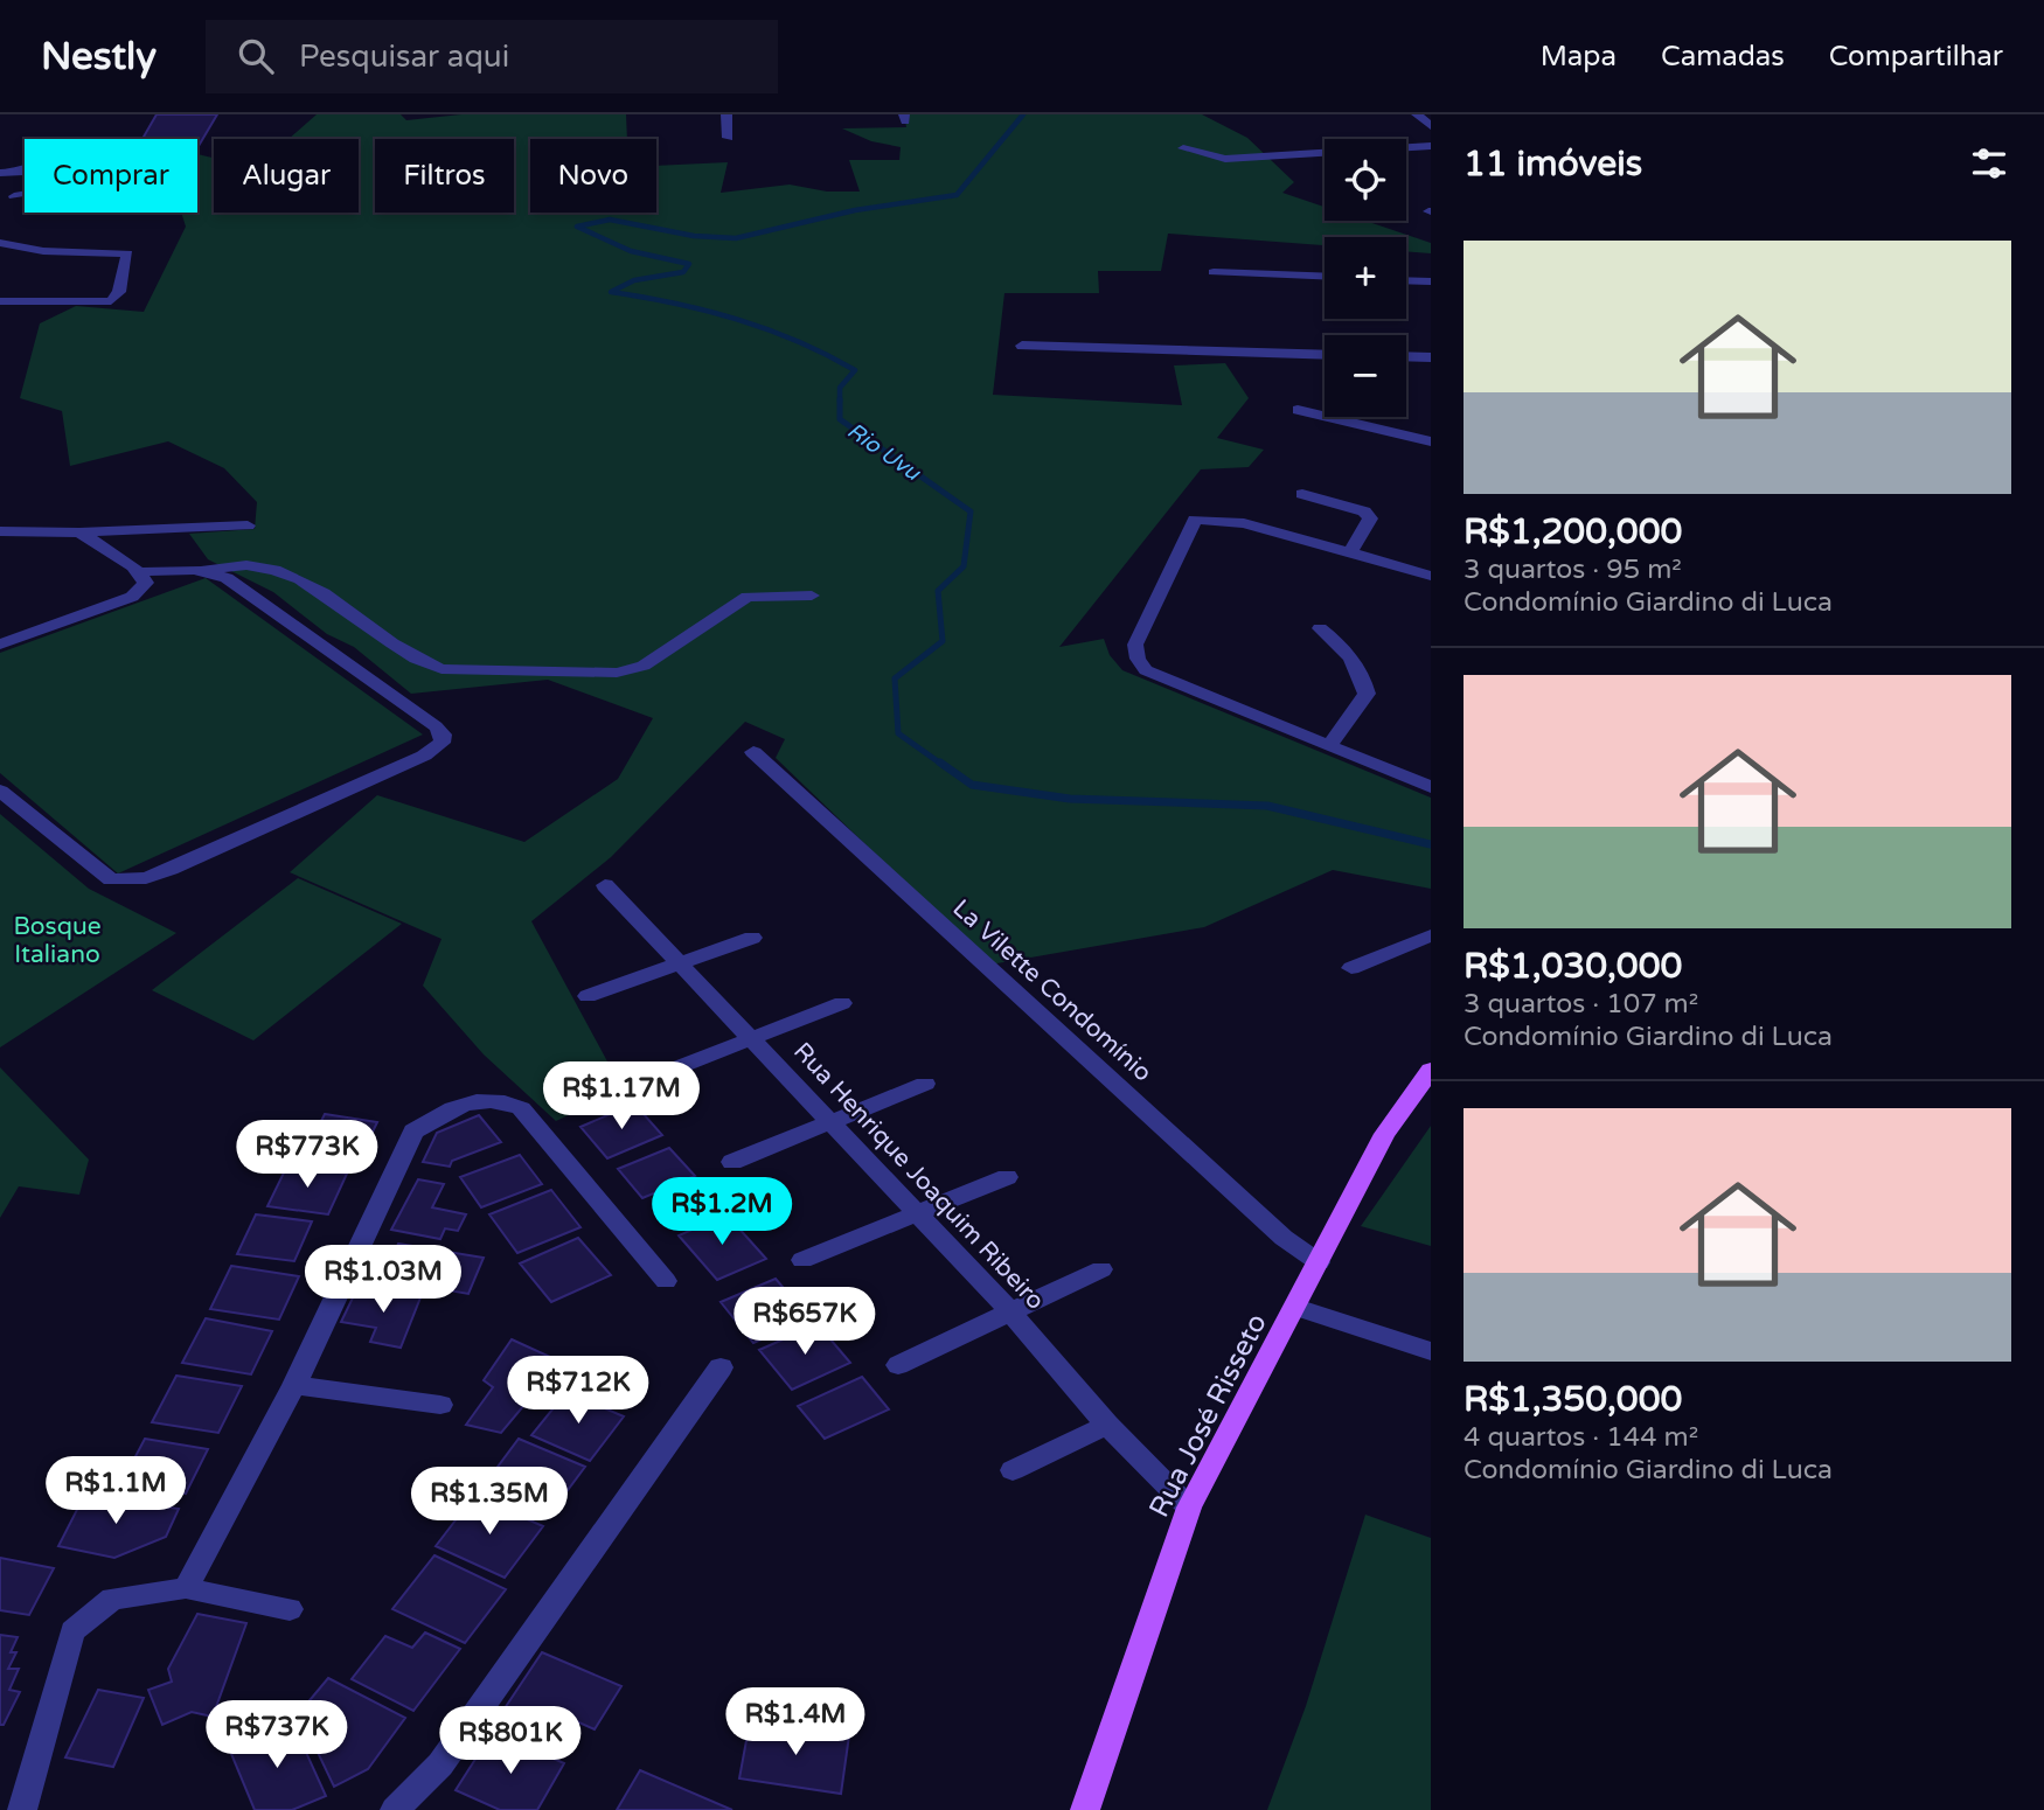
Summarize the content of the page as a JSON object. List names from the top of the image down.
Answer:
{
  "streets": {
    "main road": ["Rua José Risseto"],
    "street": ["La Vilette Condomínio", "Rua Henrique Joaquim Ribeiro"]
  },
  "crossings": [
    ["La Vilette Condomínio", "Rua José Risseto"],
    ["Rua Henrique Joaquim Ribeiro", "Rua José Risseto"]
  ],
  "water": ["Rio Uvu"],
  "parks": ["Bosque Italiano"],
  "page": {
    "header": "Nestly",
    "search": "Pesquisar aqui",
    "nav": ["Mapa", "Camadas", "Compartilhar"],
    "heading": "11 imóveis",
    "map_buttons": ["+", "−"],
    "chip": [
      "Comprar",
      "Alugar",
      "Filtros",
      "Novo"
    ],
    "list": [
      {
        "name": "R$1,200,000",
        "note": "3 quartos · 95 m² · Condomínio Giardino di Luca"
      },
      {
        "name": "R$1,030,000",
        "note": "3 quartos · 107 m² · Condomínio Giardino di Luca"
      },
      {
        "name": "R$1,350,000",
        "note": "4 quartos · 144 m² · Condomínio Giardino di Luca"
      }
    ],
    "price": [
      "R$1.17M",
      "R$773K",
      "R$1.2M",
      "R$1.03M",
      "R$657K",
      "R$712K",
      "R$1.1M",
      "R$1.35M",
      "R$1.4M",
      "R$737K",
      "R$801K"
    ]
  }
}
